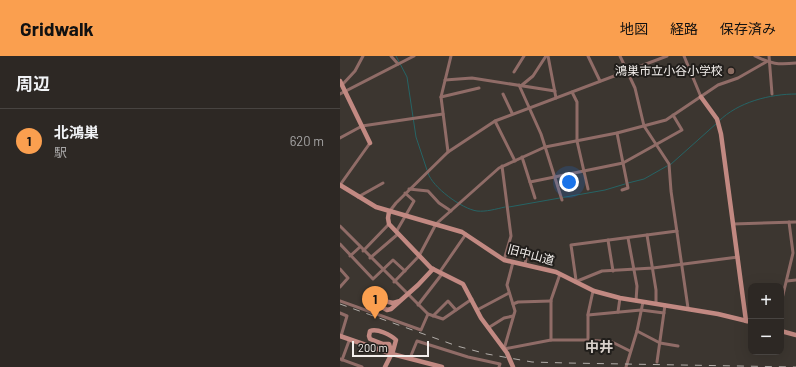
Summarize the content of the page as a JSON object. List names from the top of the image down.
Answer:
{
  "streets": {
    "street": ["旧中山道"]
  },
  "districts": ["中井"],
  "places": ["鴻巣市立小谷小学校"],
  "scale_bar": "200 m",
  "page": {
    "header": "Gridwalk",
    "nav": ["地図", "経路", "保存済み"],
    "heading": "周辺",
    "list": [
      {
        "mark": "1",
        "name": "北鴻巣",
        "note": "駅",
        "value": "620 m"
      }
    ],
    "map_buttons": ["+", "−"],
    "pins": "1",
    "scale": "200 m"
  }
}
